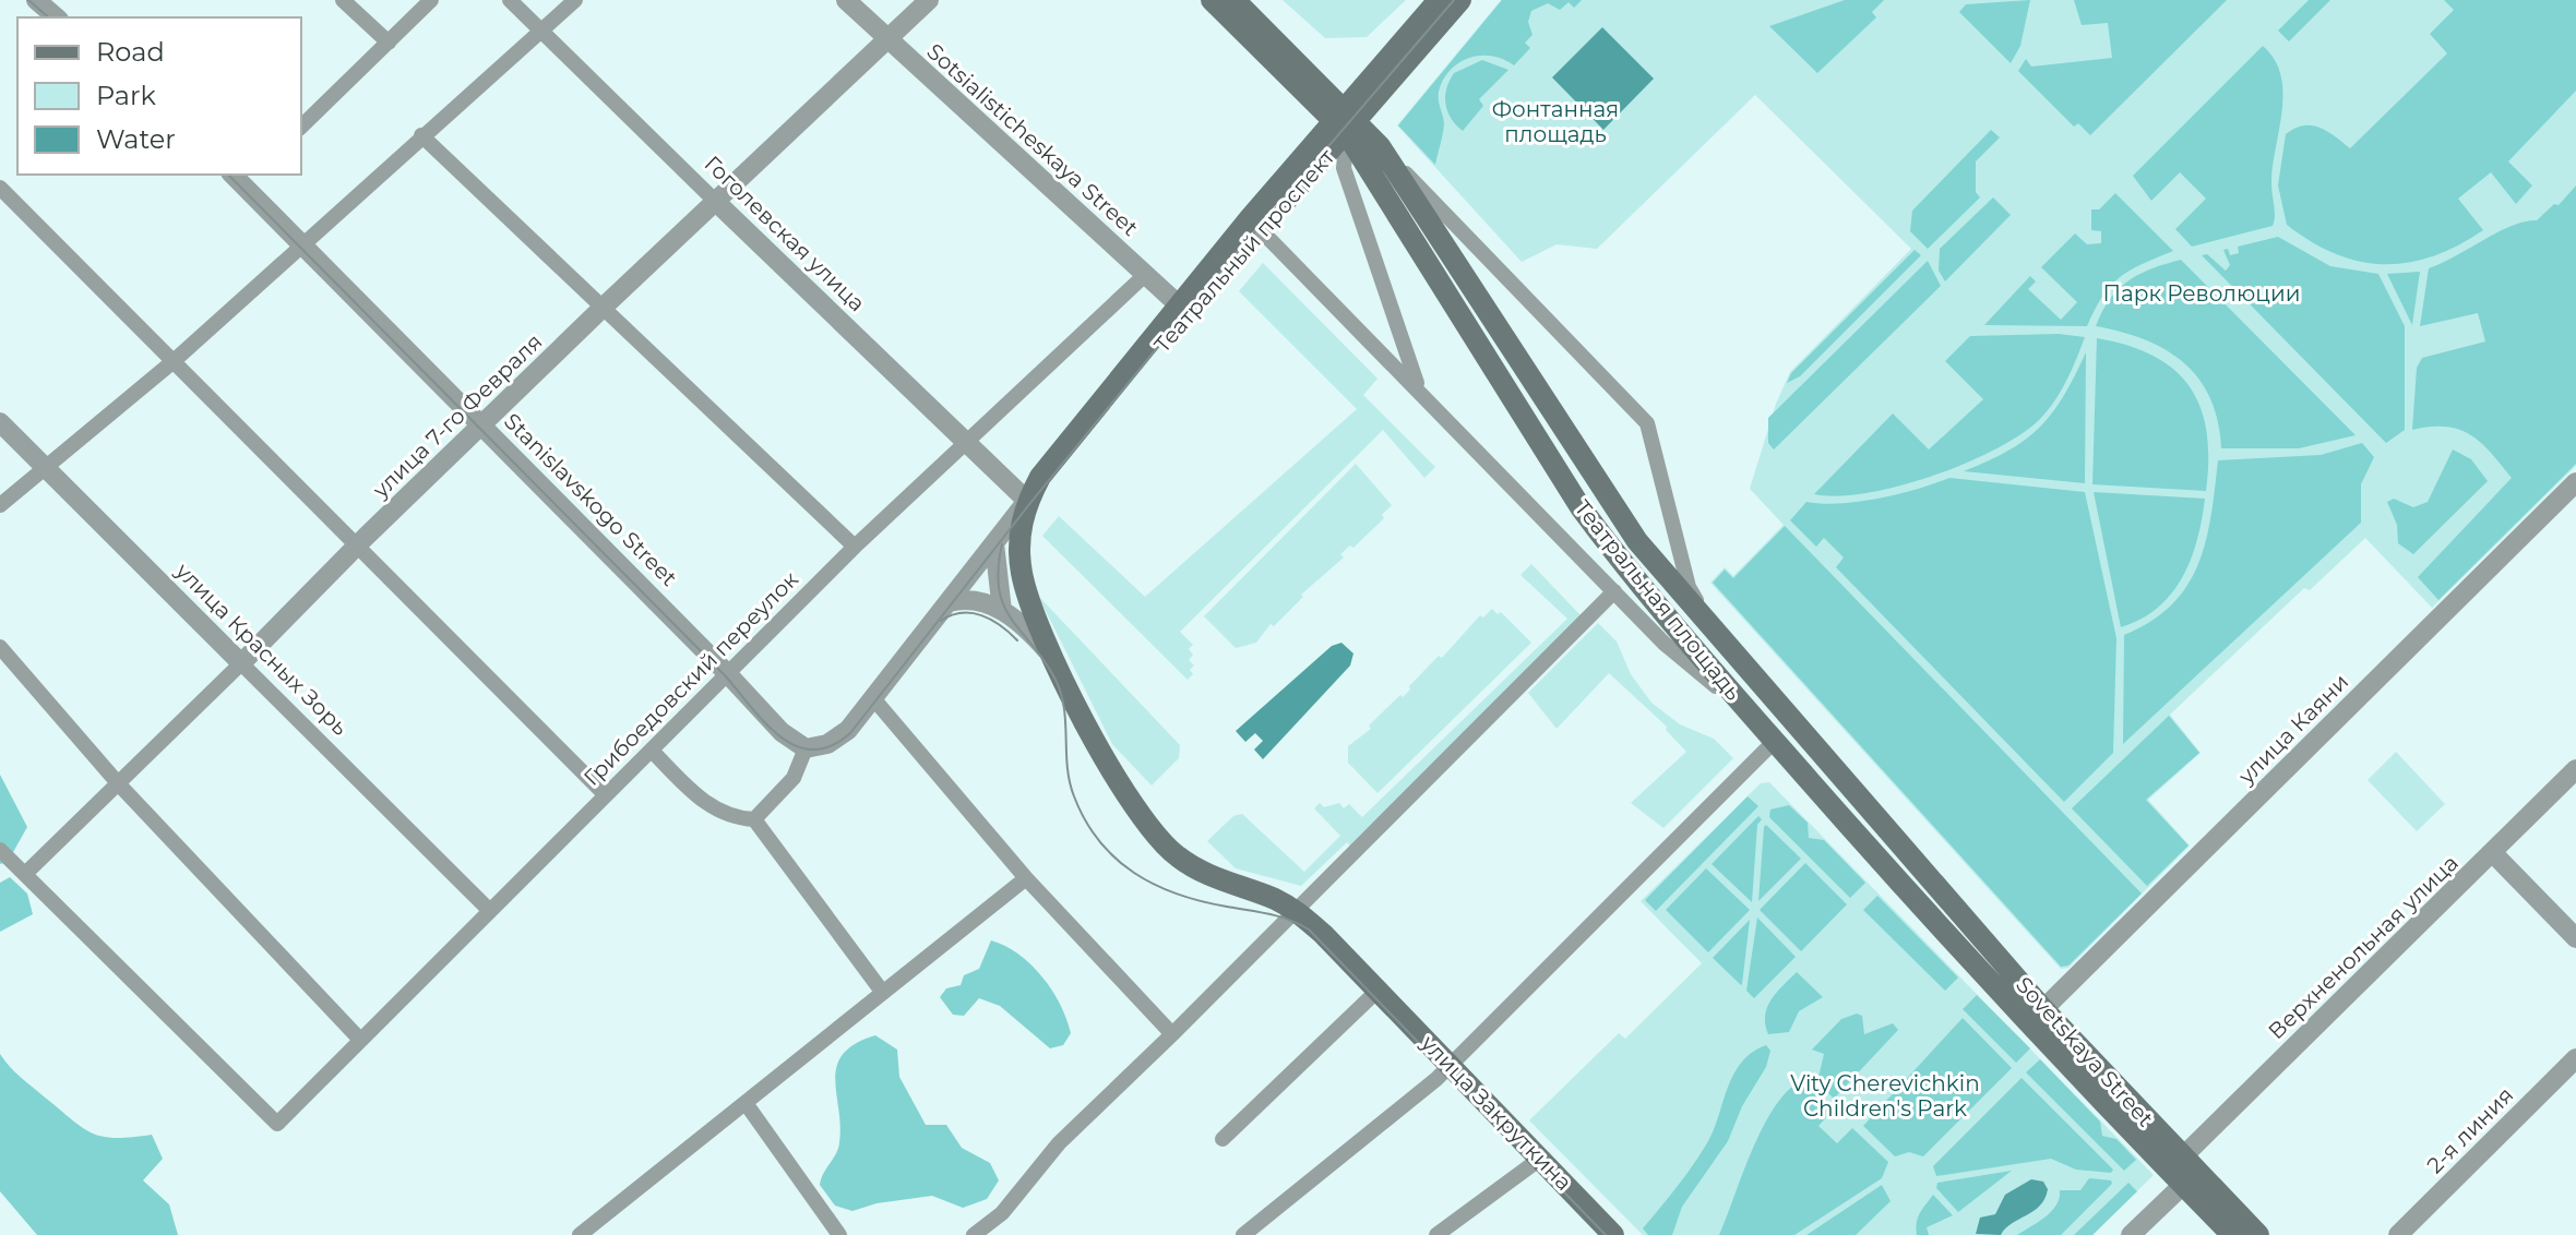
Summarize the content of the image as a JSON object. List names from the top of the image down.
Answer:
{
  "streets": {
    "main road": [
      "Театральный проспект",
      "Театральная площадь",
      "Sovetskaya Street",
      "улица Закруткина"
    ],
    "street": [
      "Sotsialisticheskaya Street",
      "Гоголевская улица",
      "улица 7-го Февраля",
      "Stanislavskogo Street",
      "улица Красных Зорь",
      "Грибоедовский переулок",
      "улица Каяни",
      "Верхненольная улица",
      "2-я линия"
    ]
  },
  "crossings": [
    ["Sotsialisticheskaya Street", "Театральный проспект"],
    ["Sotsialisticheskaya Street", "улица 7-го Февраля"],
    ["Sotsialisticheskaya Street", "Грибоедовский переулок"],
    ["Гоголевская улица", "Театральный проспект"],
    ["Гоголевская улица", "улица 7-го Февраля"],
    ["Гоголевская улица", "Грибоедовский переулок"],
    ["Гоголевская улица", "улица Закруткина"],
    ["Театральный проспект", "Stanislavskogo Street"],
    ["Театральный проспект", "Театральная площадь"],
    ["Театральный проспект", "улица Закруткина"],
    ["улица 7-го Февраля", "Stanislavskogo Street"],
    ["улица 7-го Февраля", "улица Красных Зорь"],
    ["улица 7-го Февраля", "Грибоедовский переулок"],
    ["Stanislavskogo Street", "Грибоедовский переулок"],
    ["Театральная площадь", "Sovetskaya Street"],
    ["улица Красных Зорь", "Грибоедовский переулок"],
    ["улица Каяни", "Sovetskaya Street"],
    ["Верхненольная улица", "Sovetskaya Street"]
  ],
  "parks": ["Фонтанная площадь", "Парк Революции", "Vity Cherevichkin Children's Park"],
  "legend": ["Road", "Park", "Water"]
}
